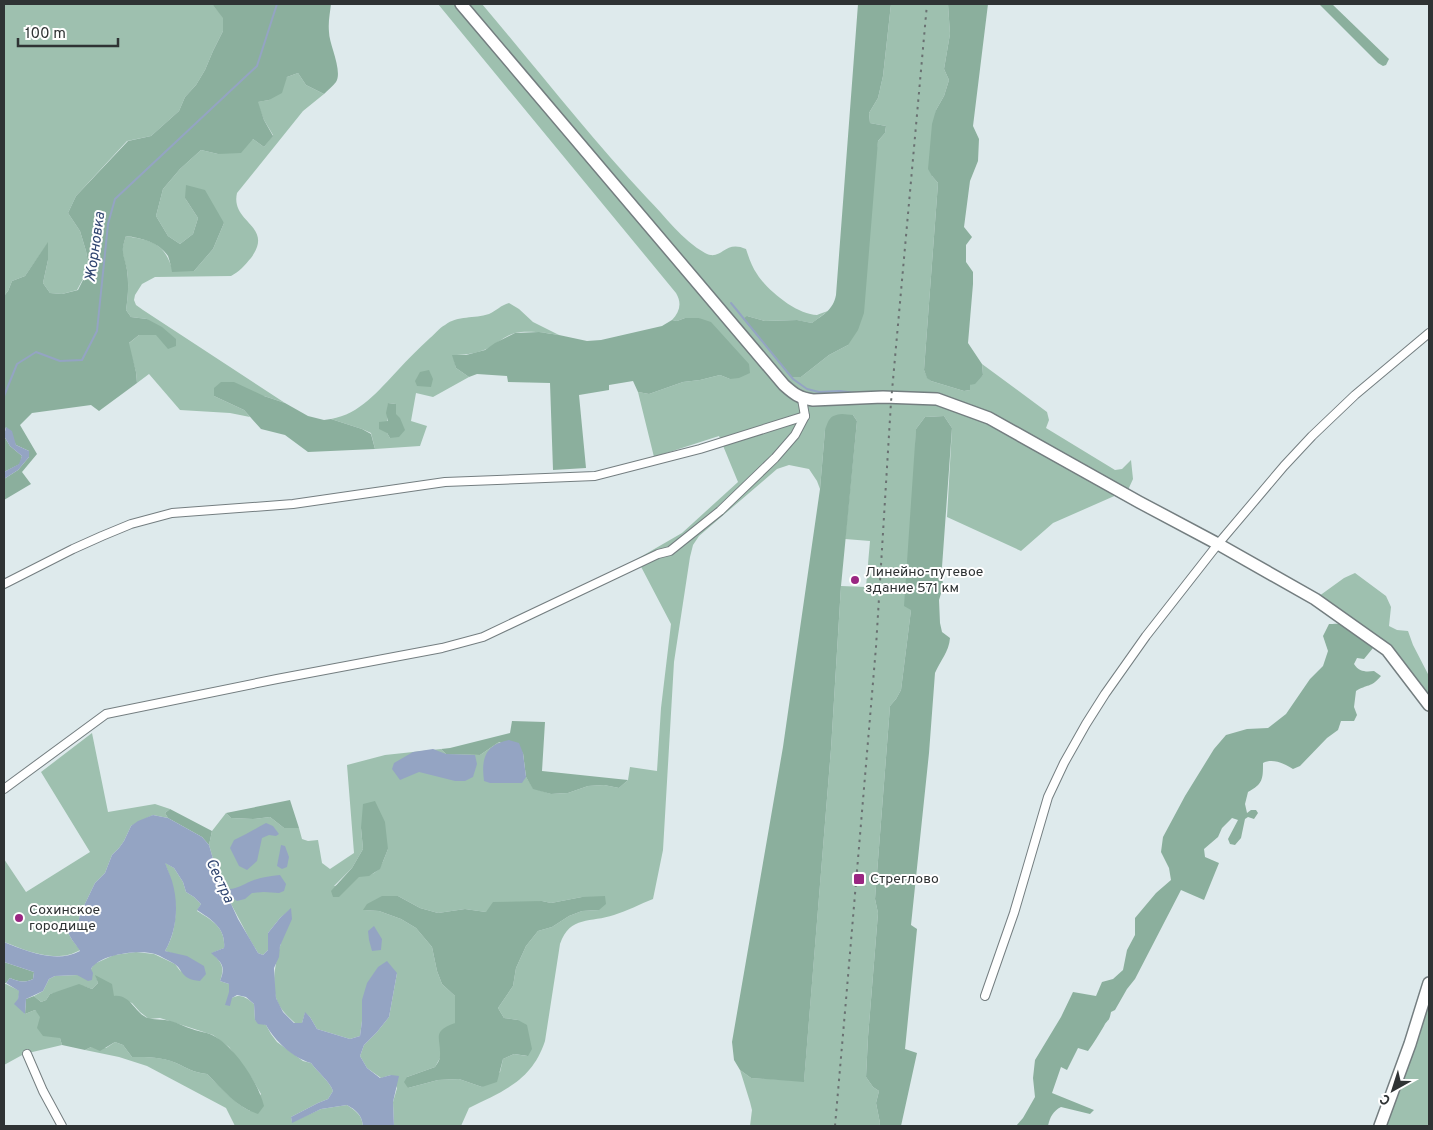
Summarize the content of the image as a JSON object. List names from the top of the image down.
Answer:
{
  "water": ["Жорновка", "Сестра"],
  "places": {
    "other": ["Линейно-путевое здание 571 км", "Сохинское городище"],
    "transit": ["Стреглово"]
  },
  "scale_bar": "100 m",
  "north": "bottom left"
}
